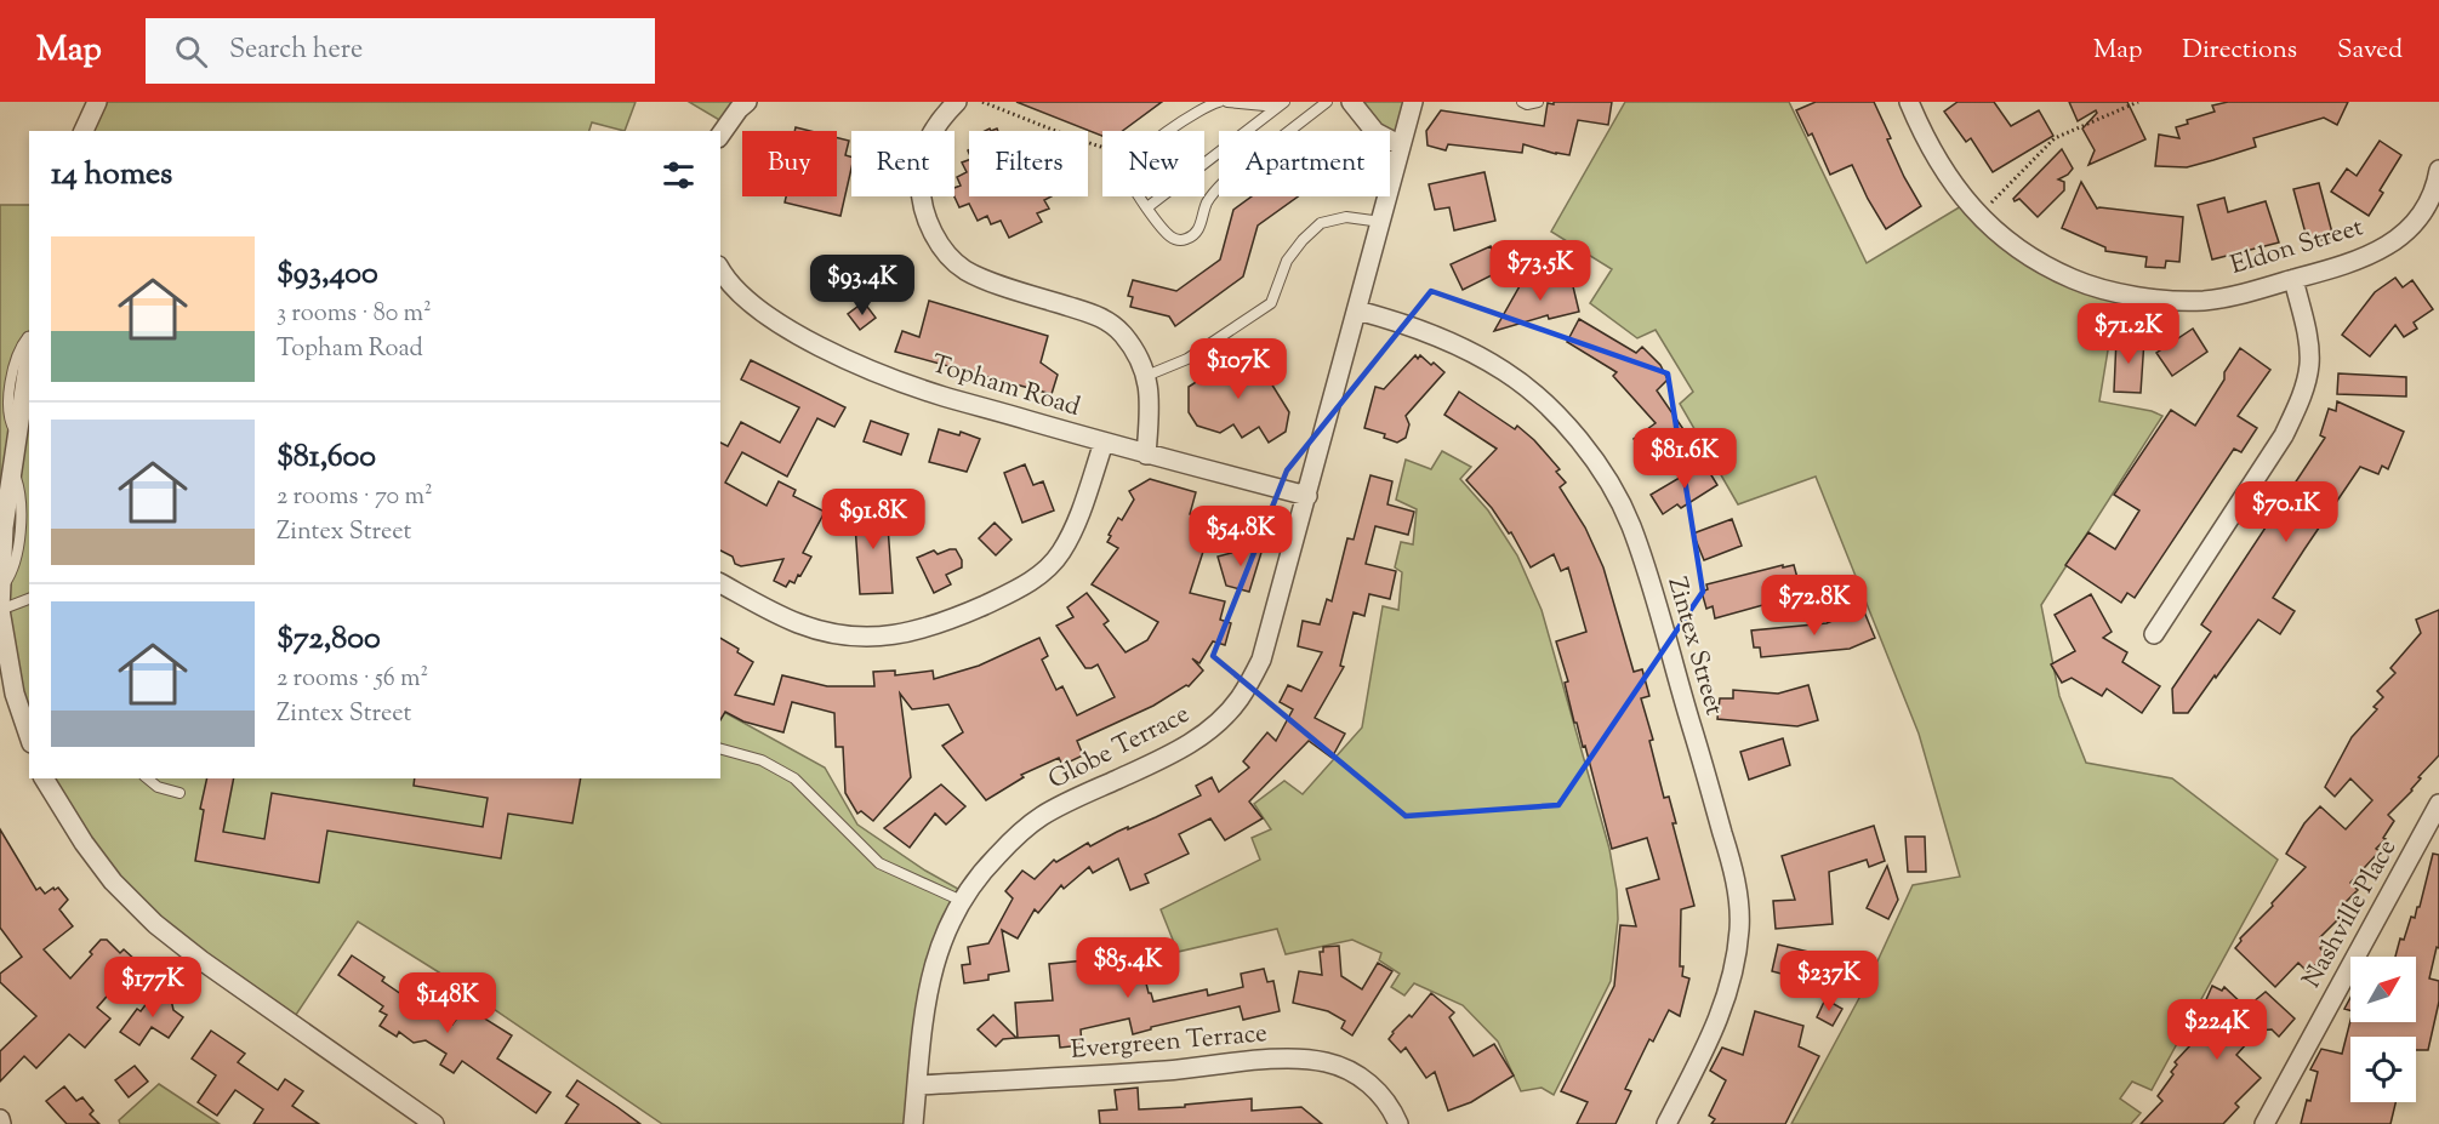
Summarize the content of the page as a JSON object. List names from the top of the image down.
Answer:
{
  "streets": {
    "street": [
      "Eldon Street",
      "Topham Road",
      "Zintex Street",
      "Globe Terrace",
      "Nashville Place",
      "Evergreen Terrace"
    ]
  },
  "crossings": [
    ["Topham Road", "Globe Terrace"],
    ["Zintex Street", "Globe Terrace"],
    ["Globe Terrace", "Evergreen Terrace"]
  ],
  "north": "top right",
  "page": {
    "header": "Map",
    "search": "Search here",
    "nav": ["Map", "Directions", "Saved"],
    "chip": [
      "Buy",
      "Rent",
      "Filters",
      "New",
      "Apartment"
    ],
    "heading": "14 homes",
    "list": [
      {
        "name": "$93,400",
        "note": "3 rooms · 80 m² · Topham Road"
      },
      {
        "name": "$81,600",
        "note": "2 rooms · 70 m² · Zintex Street"
      },
      {
        "name": "$72,800",
        "note": "2 rooms · 56 m² · Zintex Street"
      }
    ],
    "price": [
      "$73.5K",
      "$93.4K",
      "$71.2K",
      "$107K",
      "$81.6K",
      "$70.1K",
      "$91.8K",
      "$54.8K",
      "$72.8K",
      "$85.4K",
      "$237K",
      "$177K",
      "$148K",
      "$224K"
    ]
  }
}
